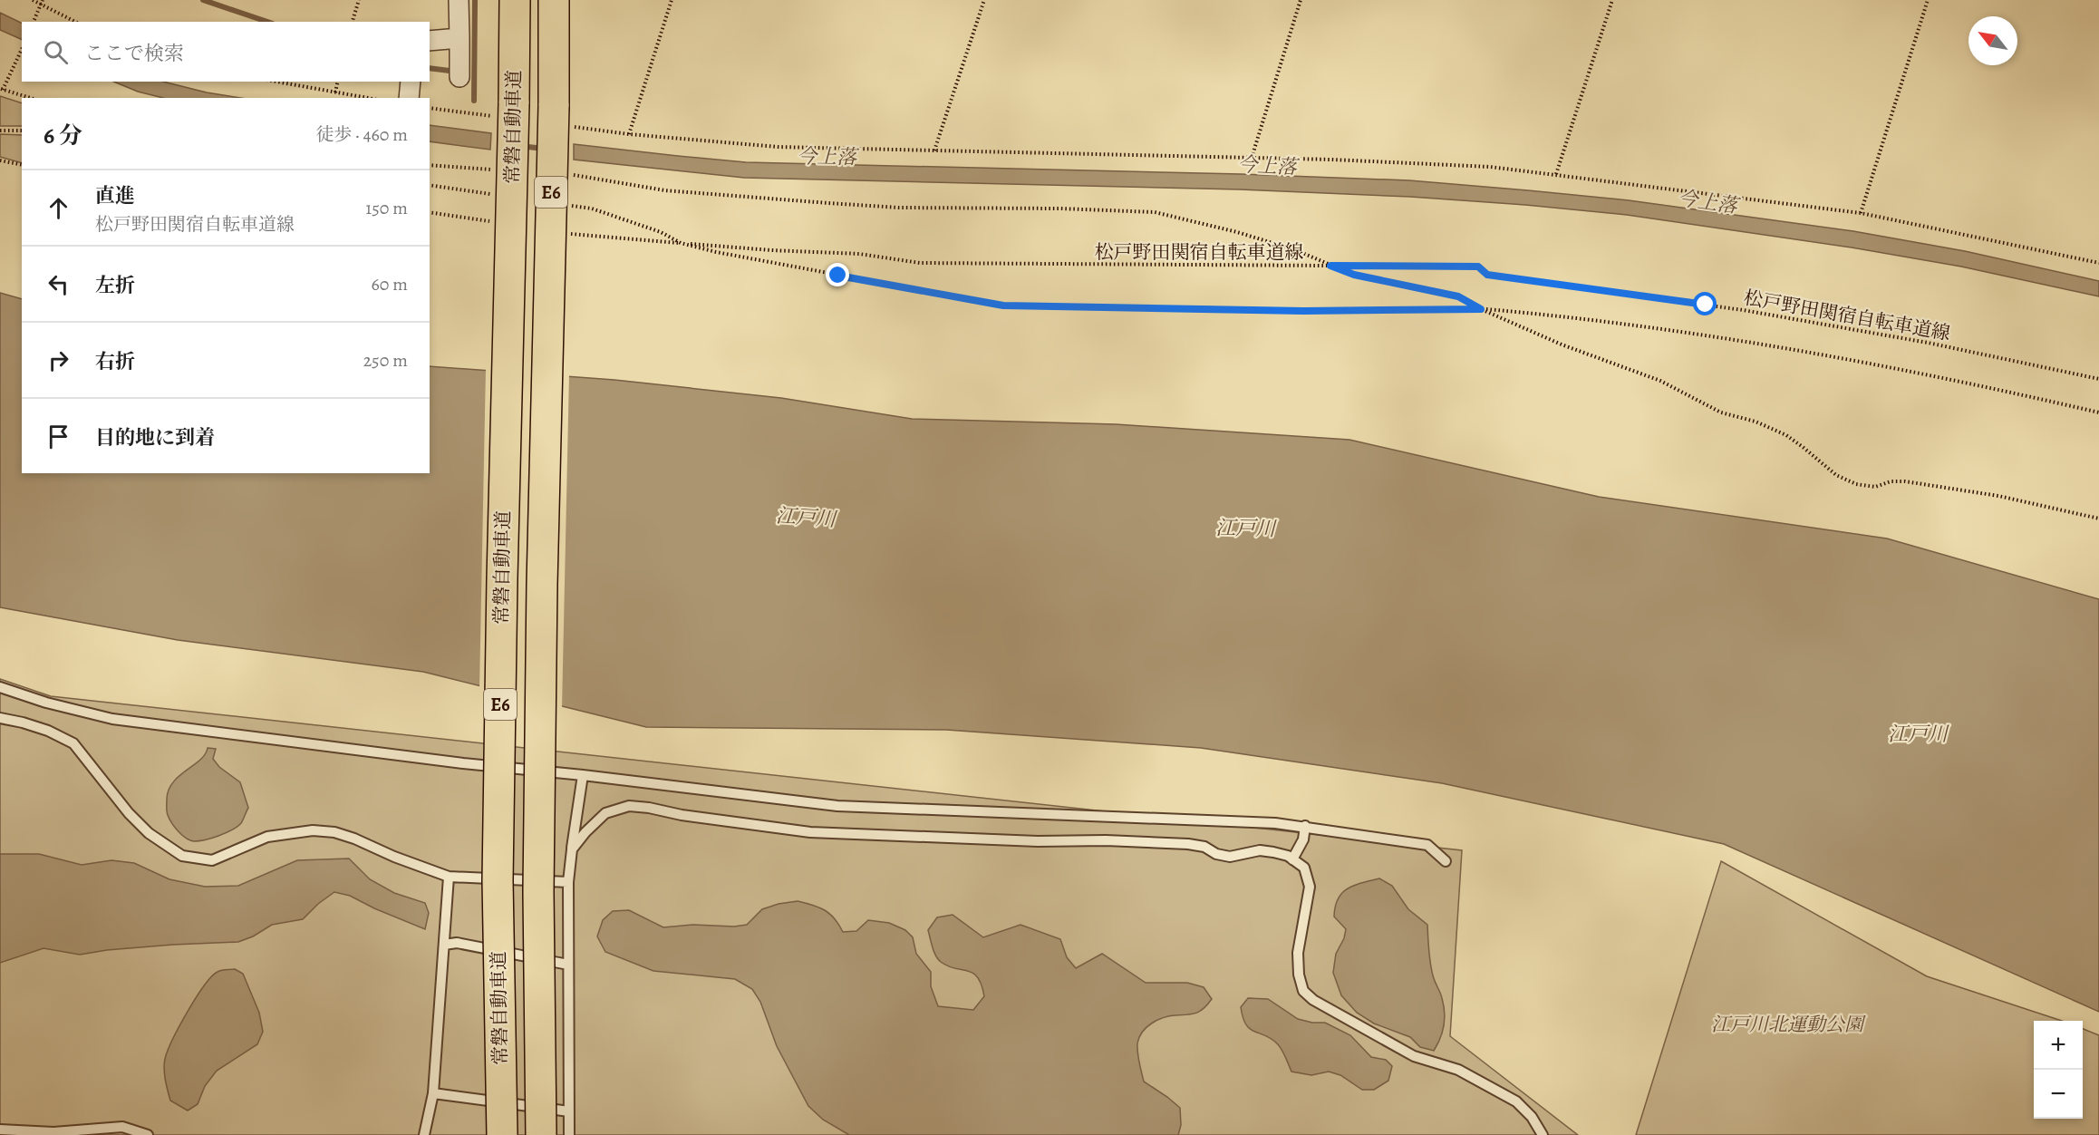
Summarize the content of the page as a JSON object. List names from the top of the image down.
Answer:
{
  "streets": {
    "highway": ["常磐自動車道", "E6"],
    "path": ["松戸野田関宿自転車道線"]
  },
  "water": ["今上落", "江戸川"],
  "parks": ["江戸川北運動公園"],
  "north": "top left",
  "page": {
    "search": "ここで検索",
    "heading": ["6 分", "徒歩 · 460 m"],
    "list": [
      ["直進", "松戸野田関宿自転車道線", "150 m"],
      ["左折", "60 m"],
      ["右折", "250 m"],
      "目的地に到着"
    ],
    "map_buttons": ["+", "−"]
  }
}
